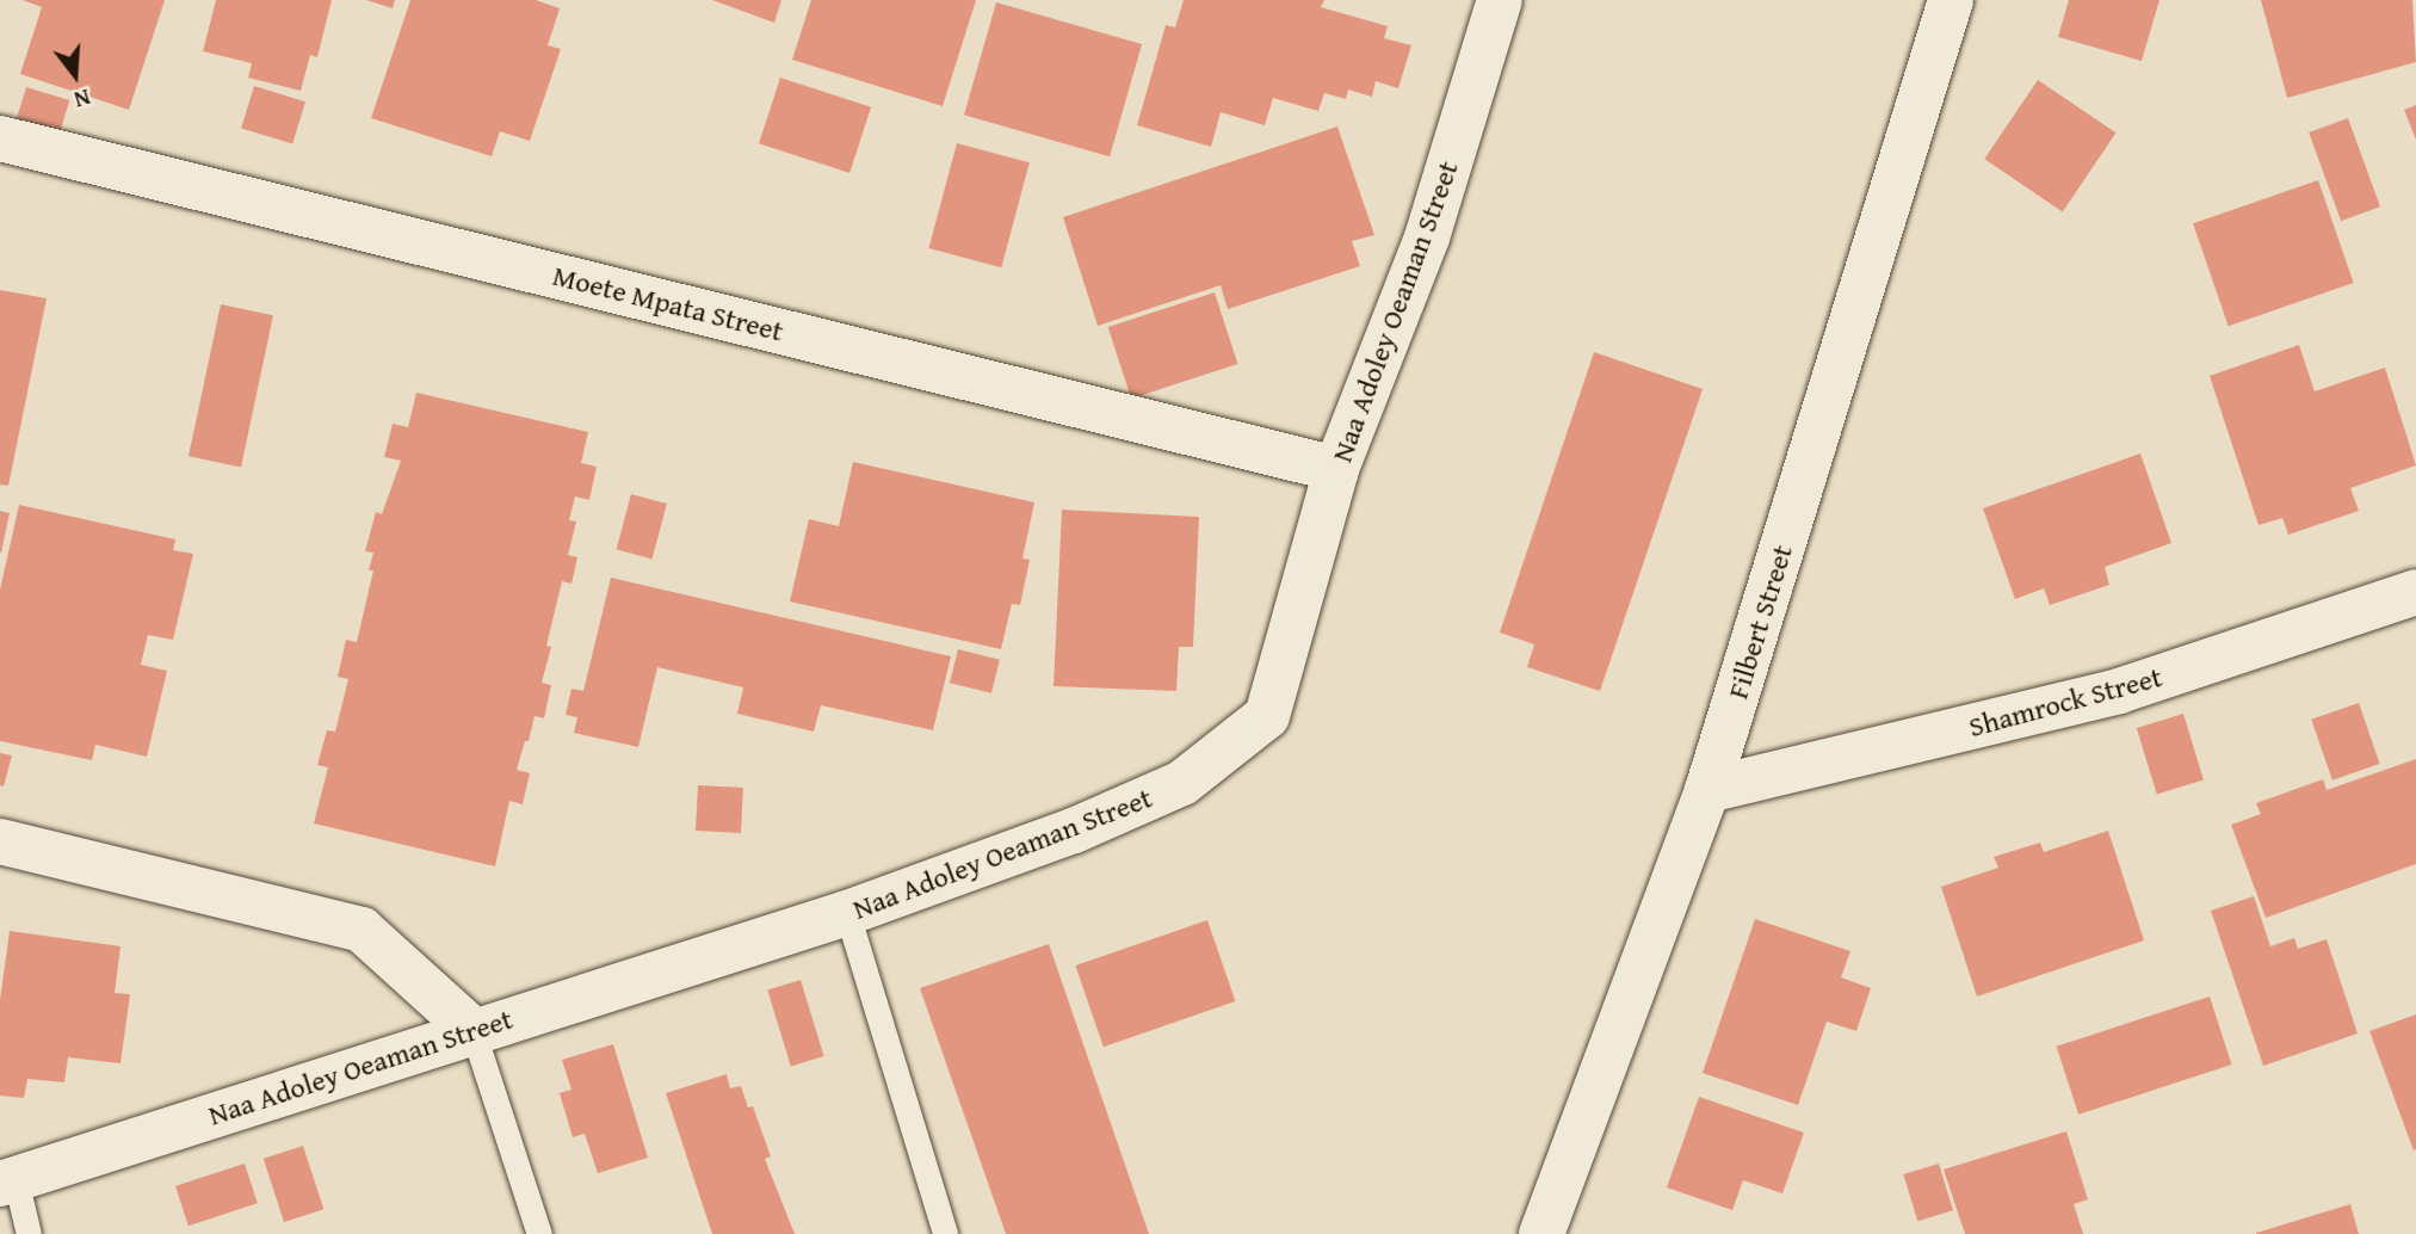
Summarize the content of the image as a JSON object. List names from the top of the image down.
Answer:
{
  "streets": {
    "street": [
      "Moete Mpata Street",
      "Naa Adoley Oeaman Street",
      "Filbert Street",
      "Shamrock Street"
    ]
  },
  "crossings": [
    ["Moete Mpata Street", "Naa Adoley Oeaman Street"],
    ["Filbert Street", "Shamrock Street"]
  ],
  "north": "bottom"
}
